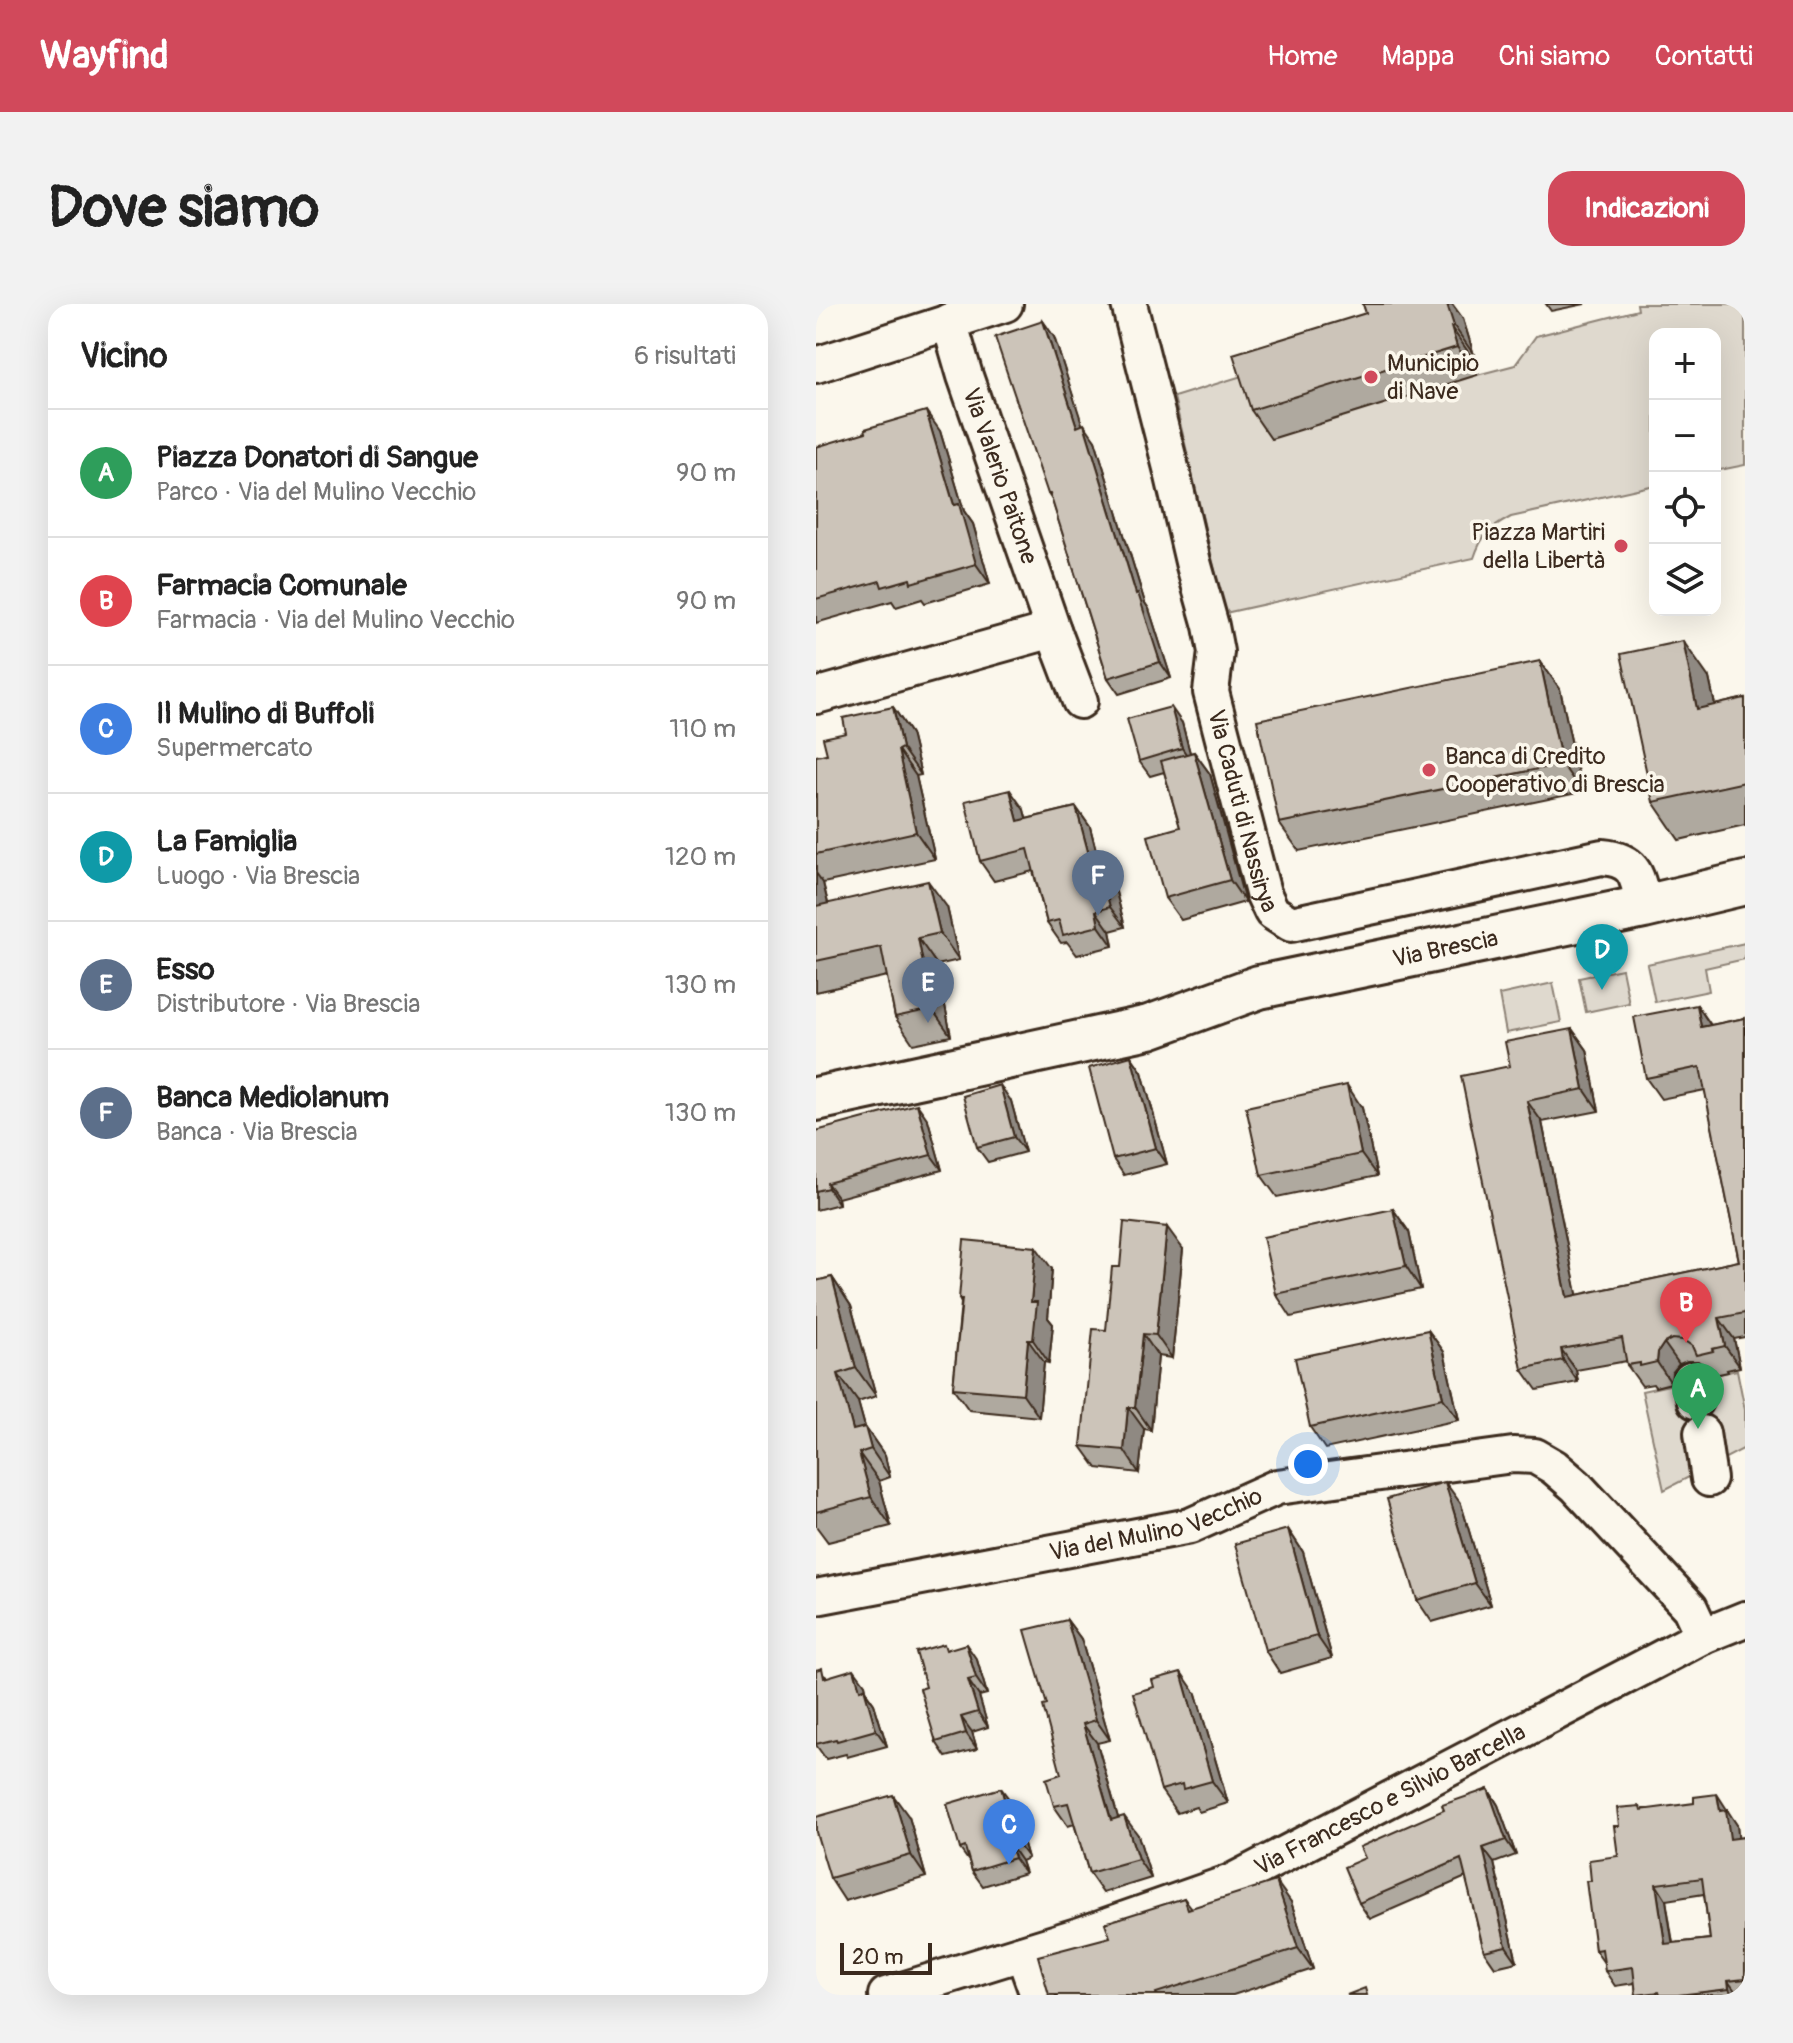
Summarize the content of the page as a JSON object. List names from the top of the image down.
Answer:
{
  "streets": {
    "main road": ["Via Brescia"],
    "street": [
      "Via Valerio Paitone",
      "Via Caduti di Nassirya",
      "Via del Mulino Vecchio",
      "Via Francesco e Silvio Barcella"
    ]
  },
  "crossings": [
    ["Via Caduti di Nassirya", "Via Brescia"],
    ["Via del Mulino Vecchio", "Via Francesco e Silvio Barcella"]
  ],
  "places": ["Municipio di Nave", "Piazza Martiri della Libertà", "Banca di Credito Cooperativo di Brescia"],
  "scale_bar": "20 m",
  "page": {
    "header": "Wayfind",
    "nav": [
      "Home",
      "Mappa",
      "Chi siamo",
      "Contatti"
    ],
    "buttons": "Indicazioni",
    "title": "Dove siamo",
    "heading": ["Vicino", "6 risultati"],
    "map_buttons": ["+", "−"],
    "list": [
      {
        "mark": "A",
        "name": "Piazza Donatori di Sangue",
        "note": "Parco · Via del Mulino Vecchio",
        "value": "90 m"
      },
      {
        "mark": "B",
        "name": "Farmacia Comunale",
        "note": "Farmacia · Via del Mulino Vecchio",
        "value": "90 m"
      },
      {
        "mark": "C",
        "name": "Il Mulino di Buffoli",
        "note": "Supermercato",
        "value": "110 m"
      },
      {
        "mark": "D",
        "name": "La Famiglia",
        "note": "Luogo · Via Brescia",
        "value": "120 m"
      },
      {
        "mark": "E",
        "name": "Esso",
        "note": "Distributore · Via Brescia",
        "value": "130 m"
      },
      {
        "mark": "F",
        "name": "Banca Mediolanum",
        "note": "Banca · Via Brescia",
        "value": "130 m"
      }
    ],
    "pins": [
      "F",
      "D",
      "E",
      "B",
      "A",
      "C"
    ],
    "scale": "20 m"
  }
}
